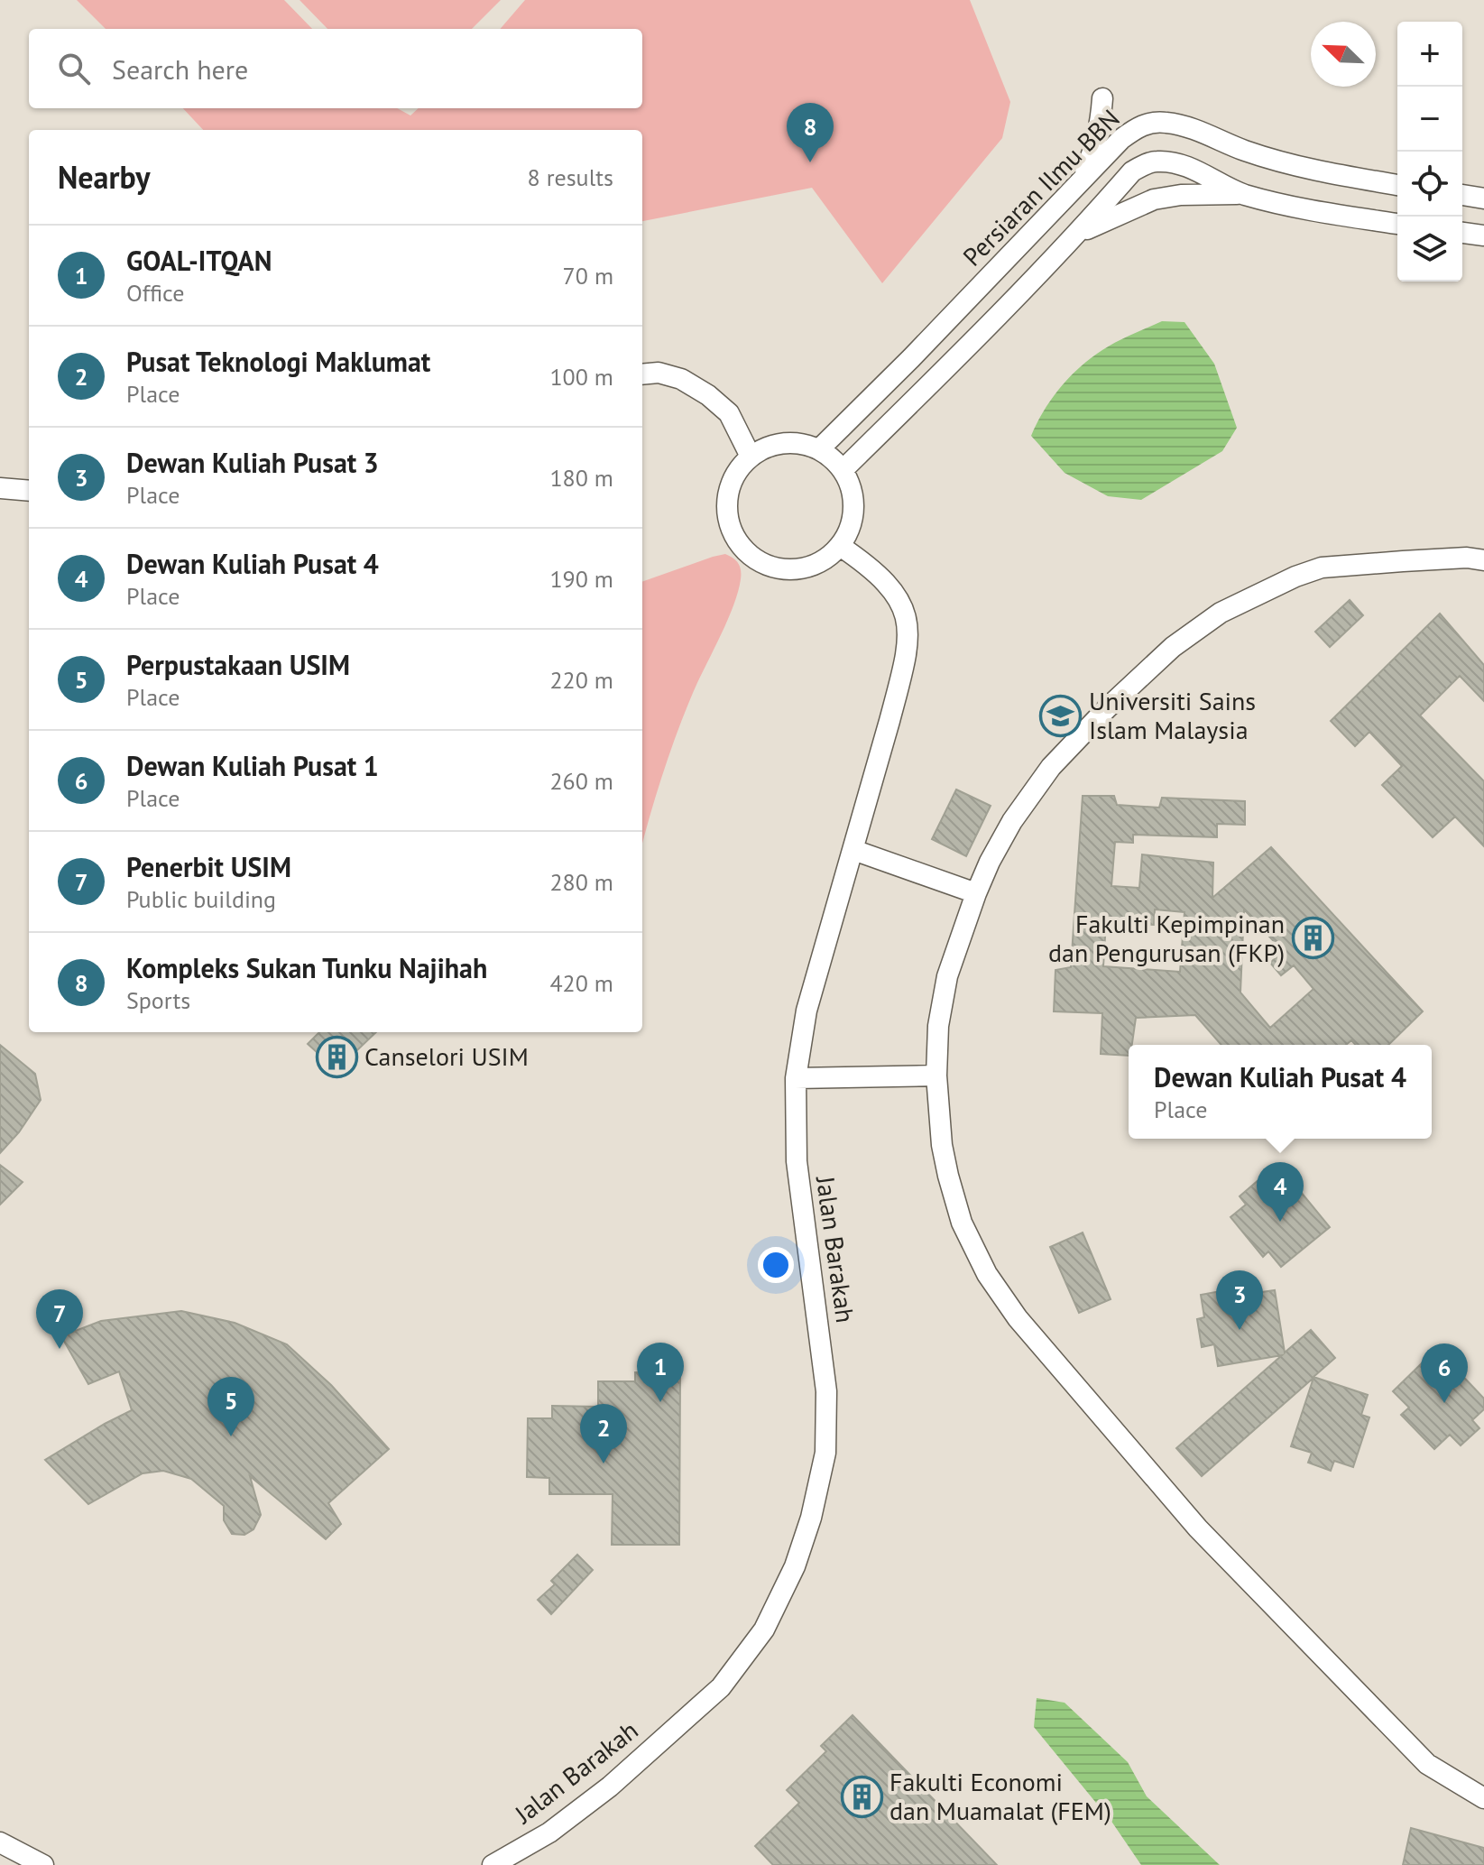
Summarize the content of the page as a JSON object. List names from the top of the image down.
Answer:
{
  "streets": {
    "street": ["Persiaran Ilmu BBN", "Jalan Barakah"]
  },
  "crossings": [
    ["Persiaran Ilmu BBN", "Jalan Barakah"]
  ],
  "places": {
    "school or university": ["Universiti Sains Islam Malaysia"],
    "building": ["Fakulti Kepimpinan dan Pengurusan (FKP)", "Canselori USIM", "Fakulti Economi dan Muamalat (FEM)"]
  },
  "north": "top left",
  "page": {
    "map_buttons": ["+", "−"],
    "search": "Search here",
    "pins": [
      "8",
      "4",
      "3",
      "7",
      "1",
      "6",
      "5",
      "2"
    ],
    "heading": ["Nearby", "8 results"],
    "list": [
      {
        "mark": "1",
        "name": "GOAL-ITQAN",
        "note": "Office",
        "value": "70 m"
      },
      {
        "mark": "2",
        "name": "Pusat Teknologi Maklumat",
        "note": "Place",
        "value": "100 m"
      },
      {
        "mark": "3",
        "name": "Dewan Kuliah Pusat 3",
        "note": "Place",
        "value": "180 m"
      },
      {
        "mark": "4",
        "name": "Dewan Kuliah Pusat 4",
        "note": "Place",
        "value": "190 m"
      },
      {
        "mark": "5",
        "name": "Perpustakaan USIM",
        "note": "Place",
        "value": "220 m"
      },
      {
        "mark": "6",
        "name": "Dewan Kuliah Pusat 1",
        "note": "Place",
        "value": "260 m"
      },
      {
        "mark": "7",
        "name": "Penerbit USIM",
        "note": "Public building",
        "value": "280 m"
      },
      {
        "mark": "8",
        "name": "Kompleks Sukan Tunku Najihah",
        "note": "Sports",
        "value": "420 m"
      }
    ],
    "popup": ["Dewan Kuliah Pusat 4", "Place"]
  }
}
